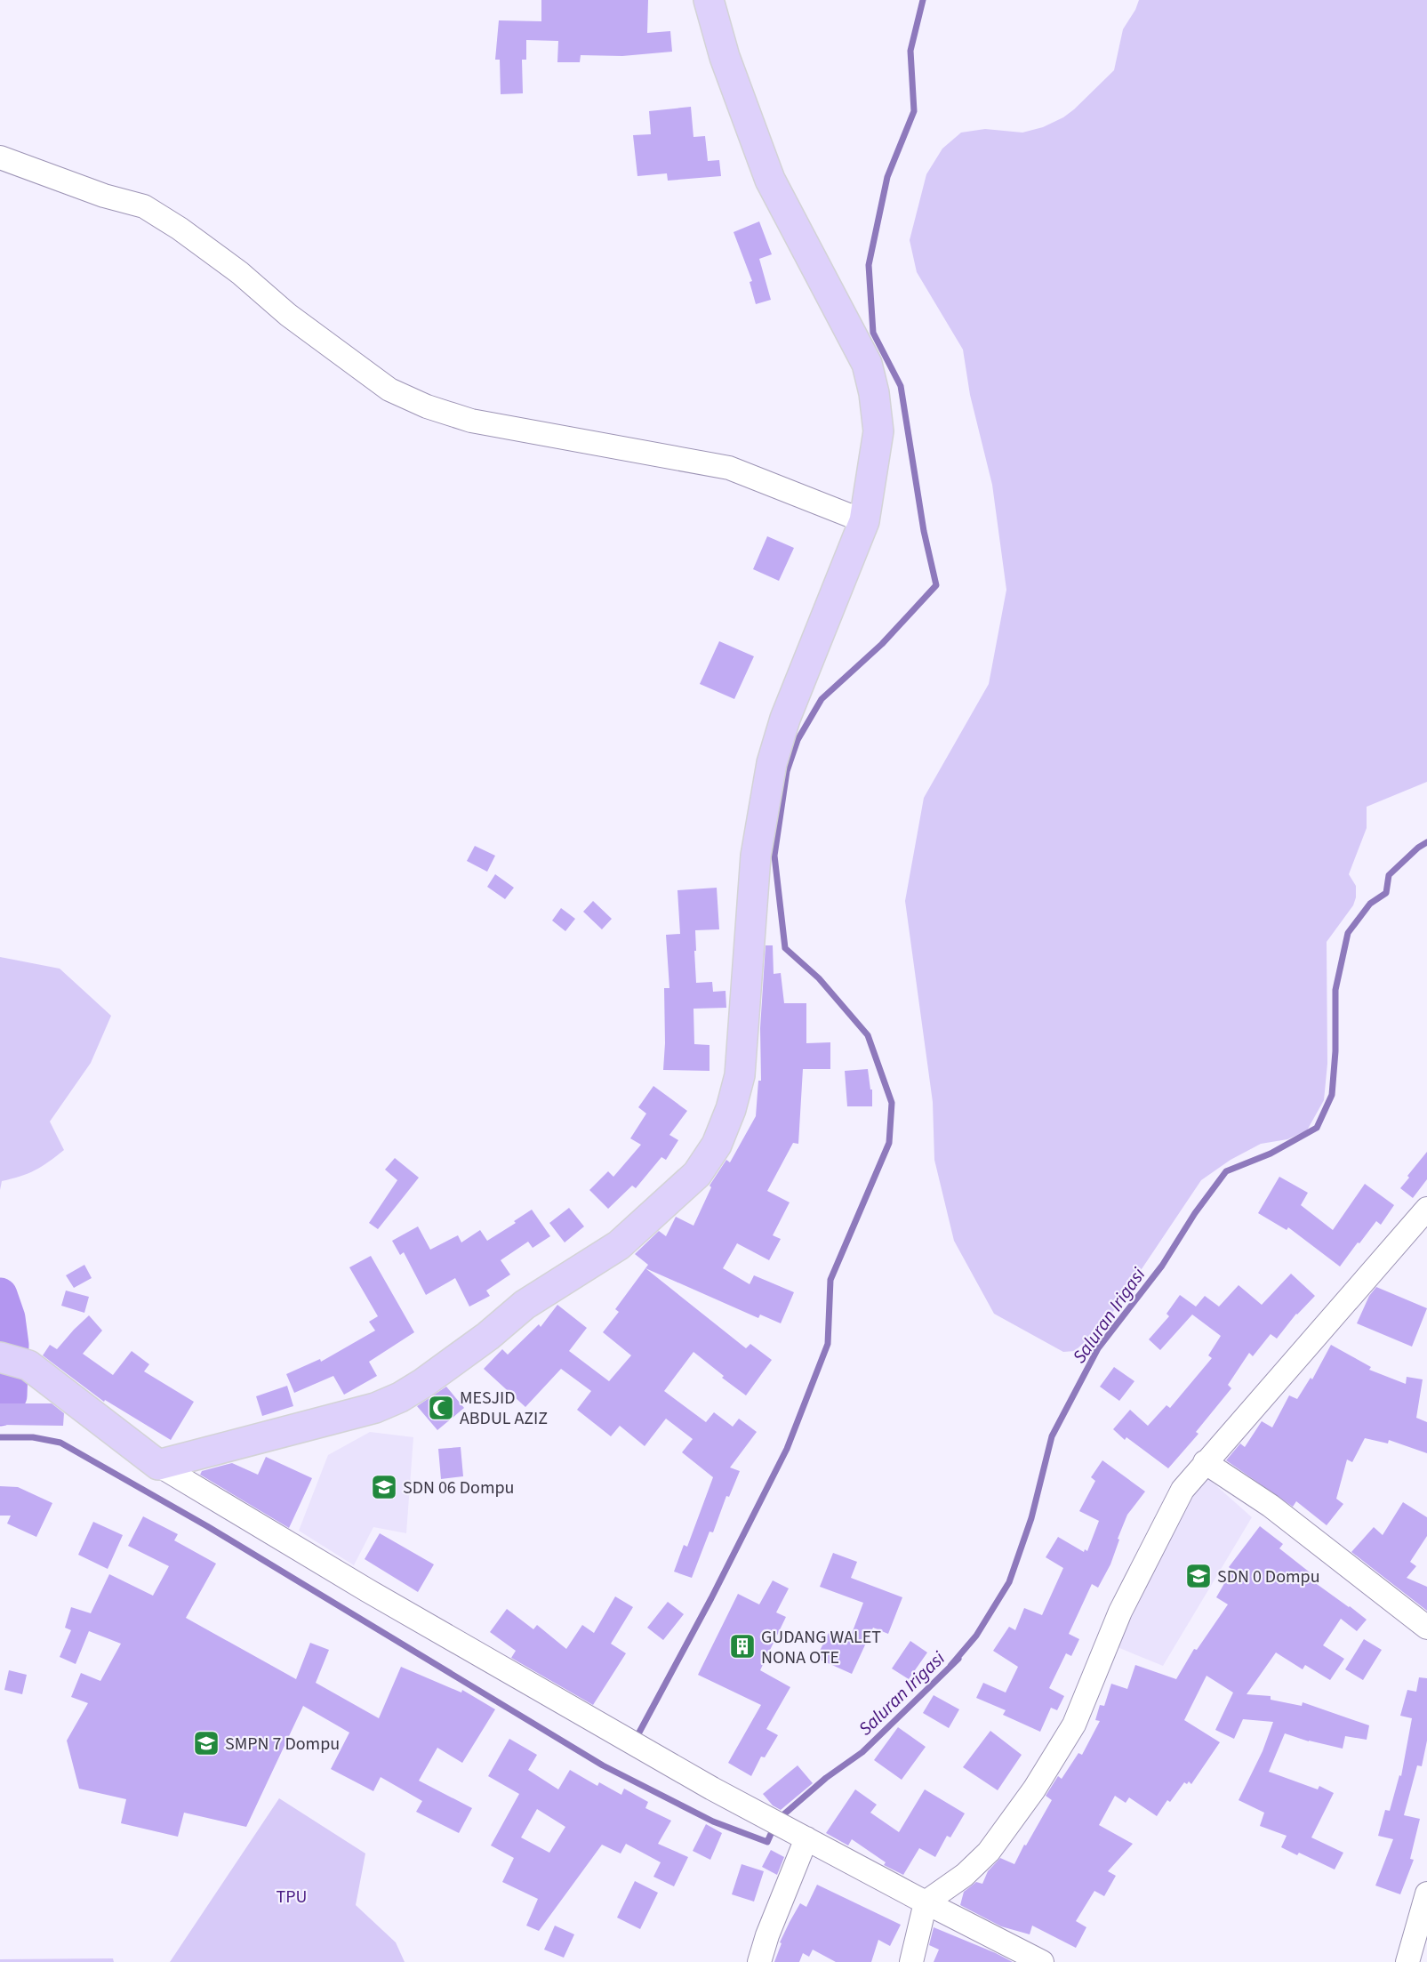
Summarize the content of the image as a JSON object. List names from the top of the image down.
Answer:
{
  "water": ["Saluran Irigasi"],
  "parks": ["TPU"],
  "places": {
    "mosque": ["MESJID ABDUL AZIZ"],
    "school or university": ["SDN 06 Dompu", "SDN 0 Dompu", "SMPN 7 Dompu"],
    "building": ["GUDANG WALET NONA OTE"]
  }
}
